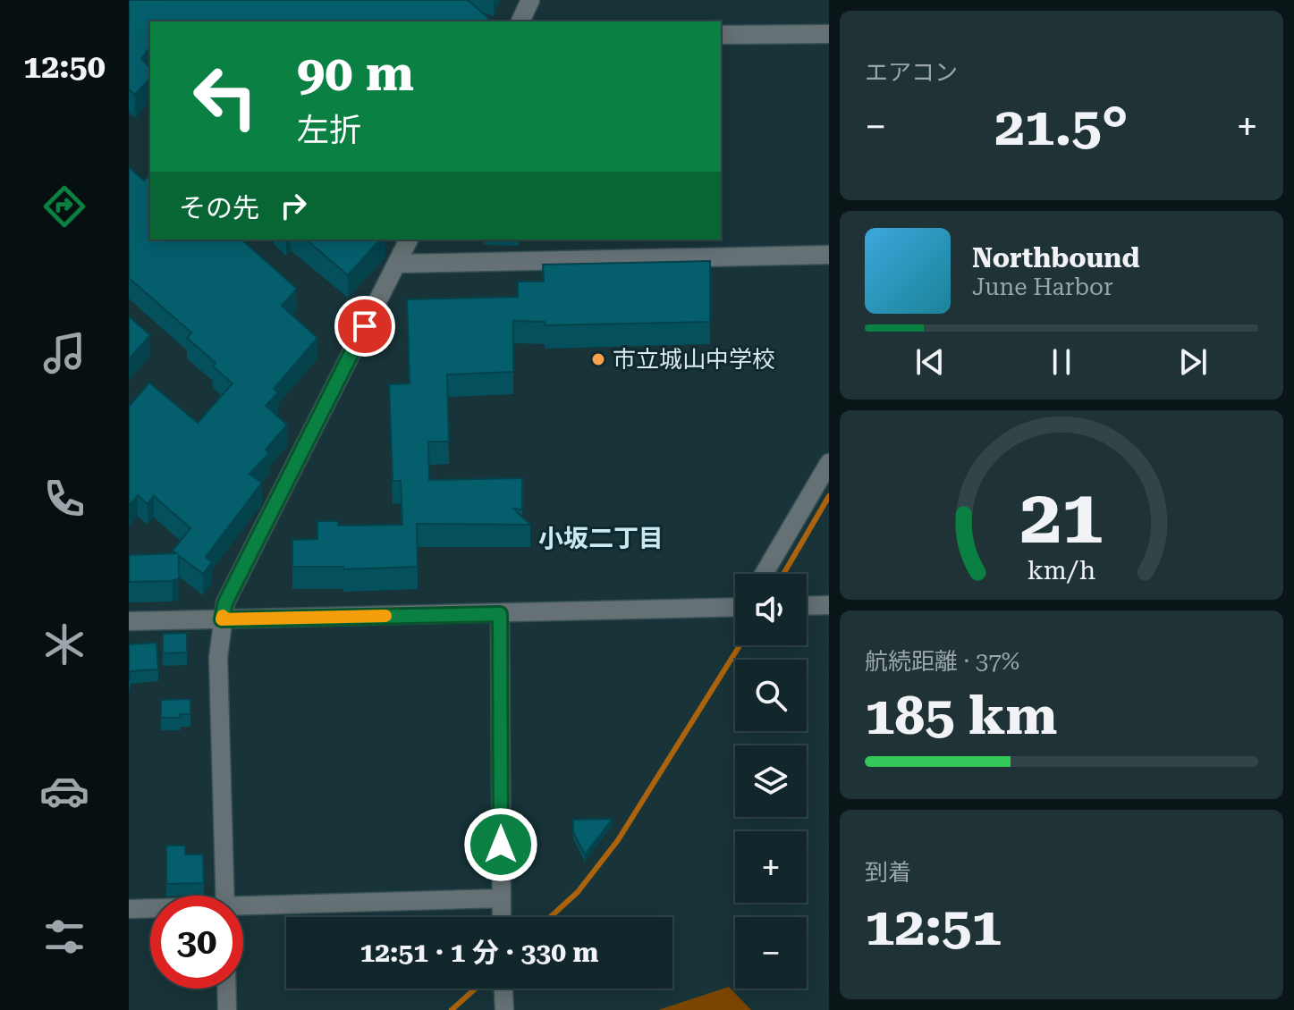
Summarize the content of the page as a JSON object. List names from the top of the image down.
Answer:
{
  "districts": ["小坂二丁目"],
  "places": ["市立城山中学校"],
  "page": {
    "tabs": "12:50",
    "tile": [
      "エアコン",
      ["航続距離 · 37%", "185 km"],
      ["到着", "12:51"]
    ],
    "turn": ["90 m", "左折"],
    "heat": ["−", "21.5°", "+"],
    "then": "その先",
    "song": ["Northbound", "June Harbor"],
    "map_buttons": ["+", "−"],
    "limit": "30",
    "trip": "12:51 · 1 分 · 330 m",
    "gauge": ["21", "km/h"]
  }
}
